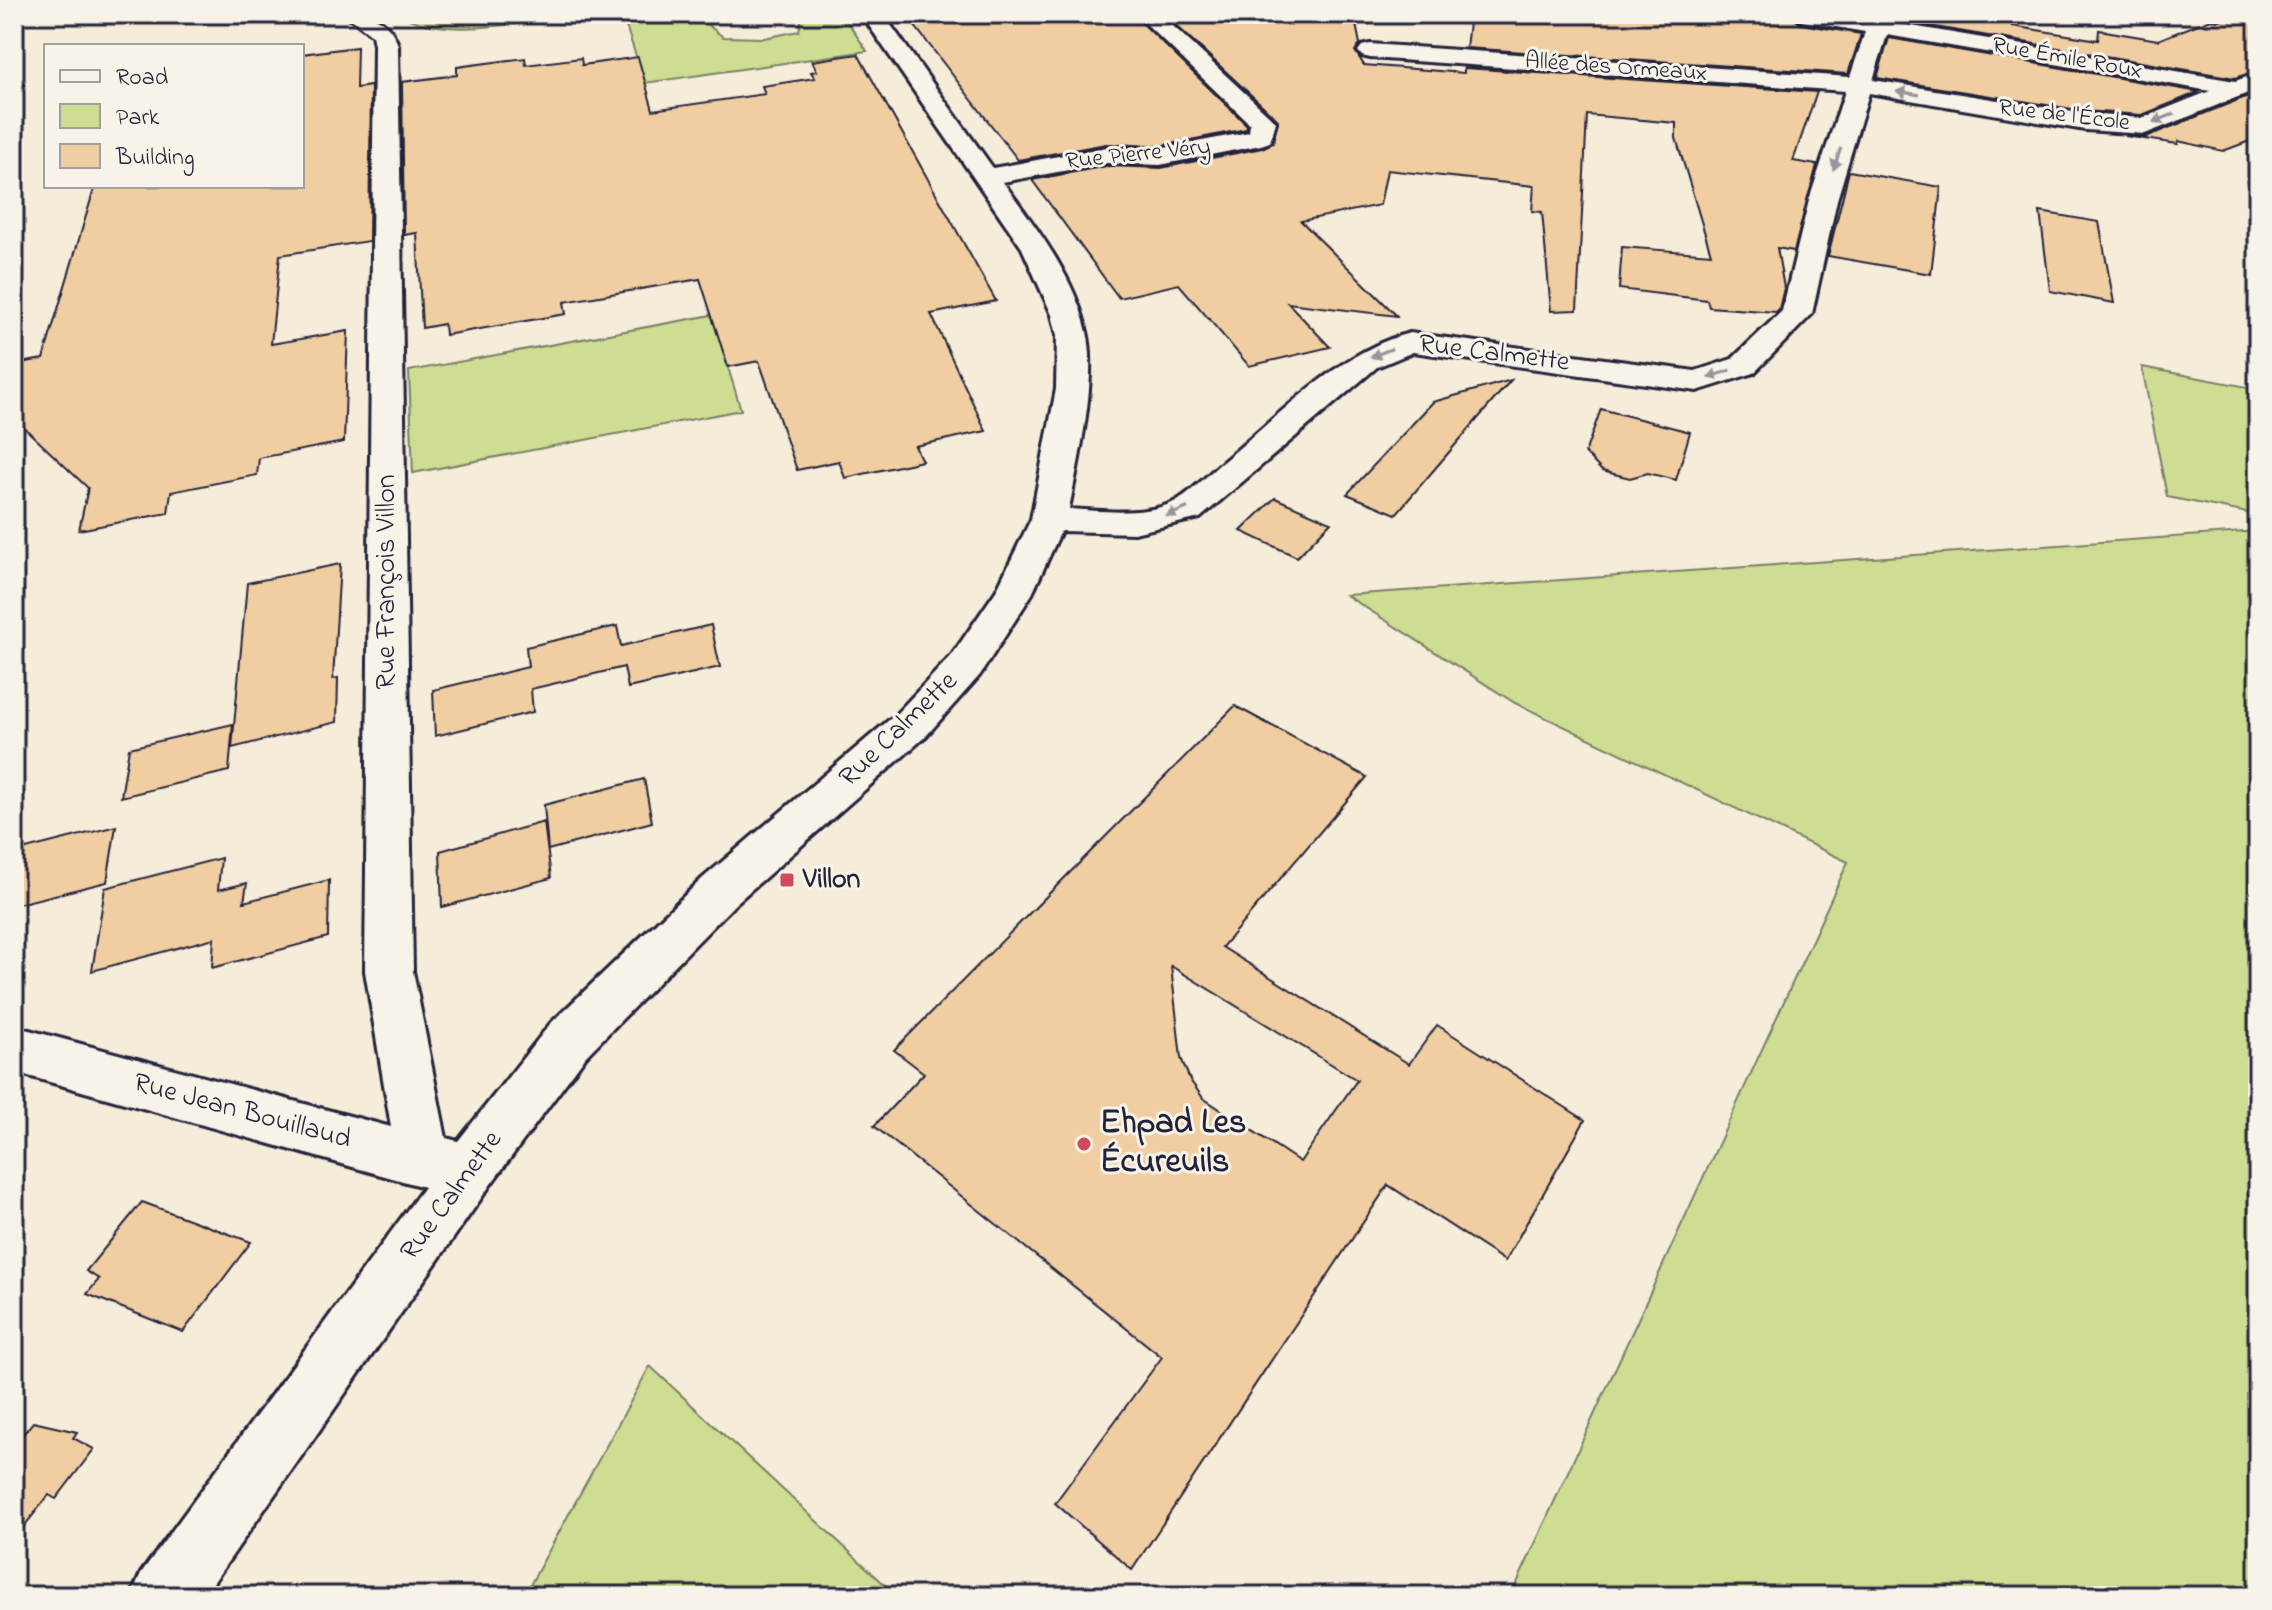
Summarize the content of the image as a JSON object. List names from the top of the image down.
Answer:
{
  "streets": {
    "street": [
      "Rue Émile Roux",
      "Allée des Ormeaux",
      "Rue de l'École",
      "Rue Pierre Véry",
      "Rue Calmette",
      "Rue François Villon",
      "Rue Jean Bouillaud"
    ]
  },
  "crossings": [
    ["Rue Émile Roux", "Rue de l'École"],
    ["Rue Émile Roux", "Rue Calmette"],
    ["Allée des Ormeaux", "Rue de l'École"],
    ["Allée des Ormeaux", "Rue Calmette"],
    ["Rue de l'École", "Rue Calmette"],
    ["Rue Calmette", "Rue François Villon"],
    ["Rue Calmette", "Rue Jean Bouillaud"],
    ["Rue François Villon", "Rue Jean Bouillaud"]
  ],
  "one_way": ["Rue de l'École", "Rue Calmette"],
  "places": {
    "transit": ["Villon"],
    "other": ["Ehpad Les Écureuils"]
  },
  "legend": ["Road", "Park", "Building"]
}
